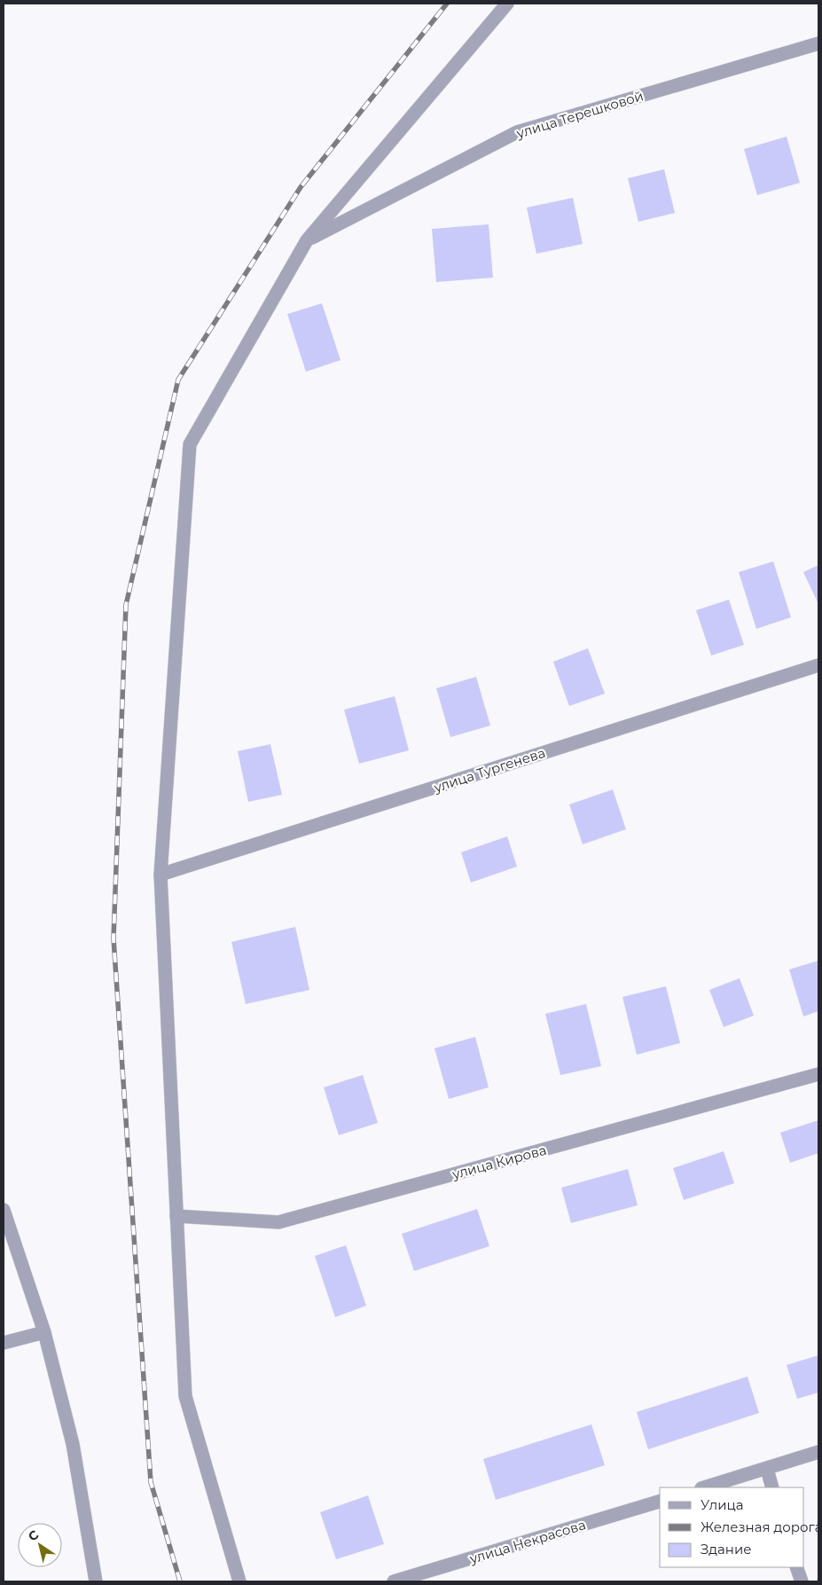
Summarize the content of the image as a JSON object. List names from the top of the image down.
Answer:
{
  "streets": {
    "street": [
      "улица Терешковой",
      "улица Тургенева",
      "улица Кирова",
      "улица Некрасова"
    ]
  },
  "legend": ["Улица", "Железная дорога", "Здание"],
  "north": "top left"
}
